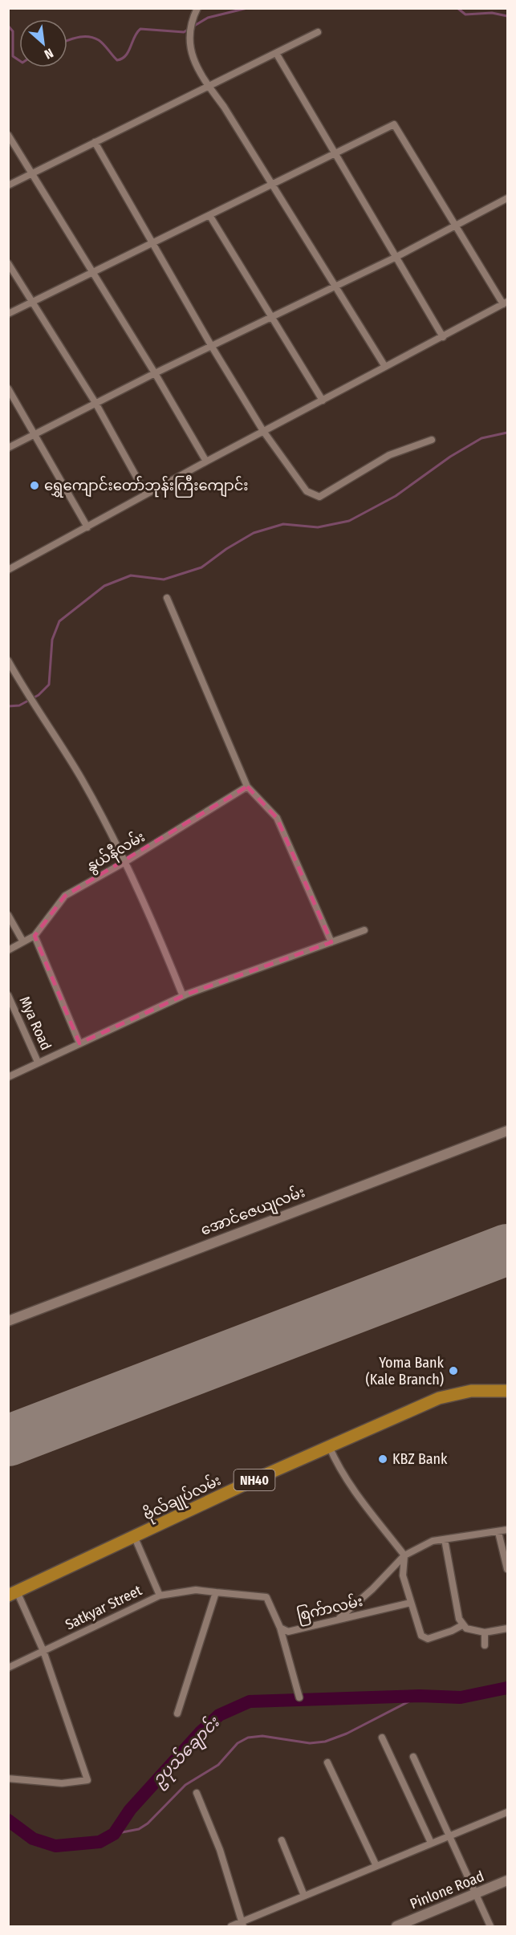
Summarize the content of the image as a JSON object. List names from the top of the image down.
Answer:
{
  "streets": {
    "highway": ["NH40", "ဗိုလ်ချုပ်လမ်း"],
    "street": [
      "နွယ်နီလမ်း",
      "Mya Road",
      "အောင်ဇေယျလမ်း",
      "Satkyar Street",
      "စြက်ာလမ်း",
      "Pinlone Road"
    ]
  },
  "crossings": [
    ["Satkyar Street", "စြက်ာလမ်း"]
  ],
  "water": ["ဥပုသ်ချောင်း"],
  "places": ["ရွှေကျောင်းတော်ဘုန်းကြီးကျောင်း", "Yoma Bank (Kale Branch)", "KBZ Bank"],
  "north": "bottom right"
}
